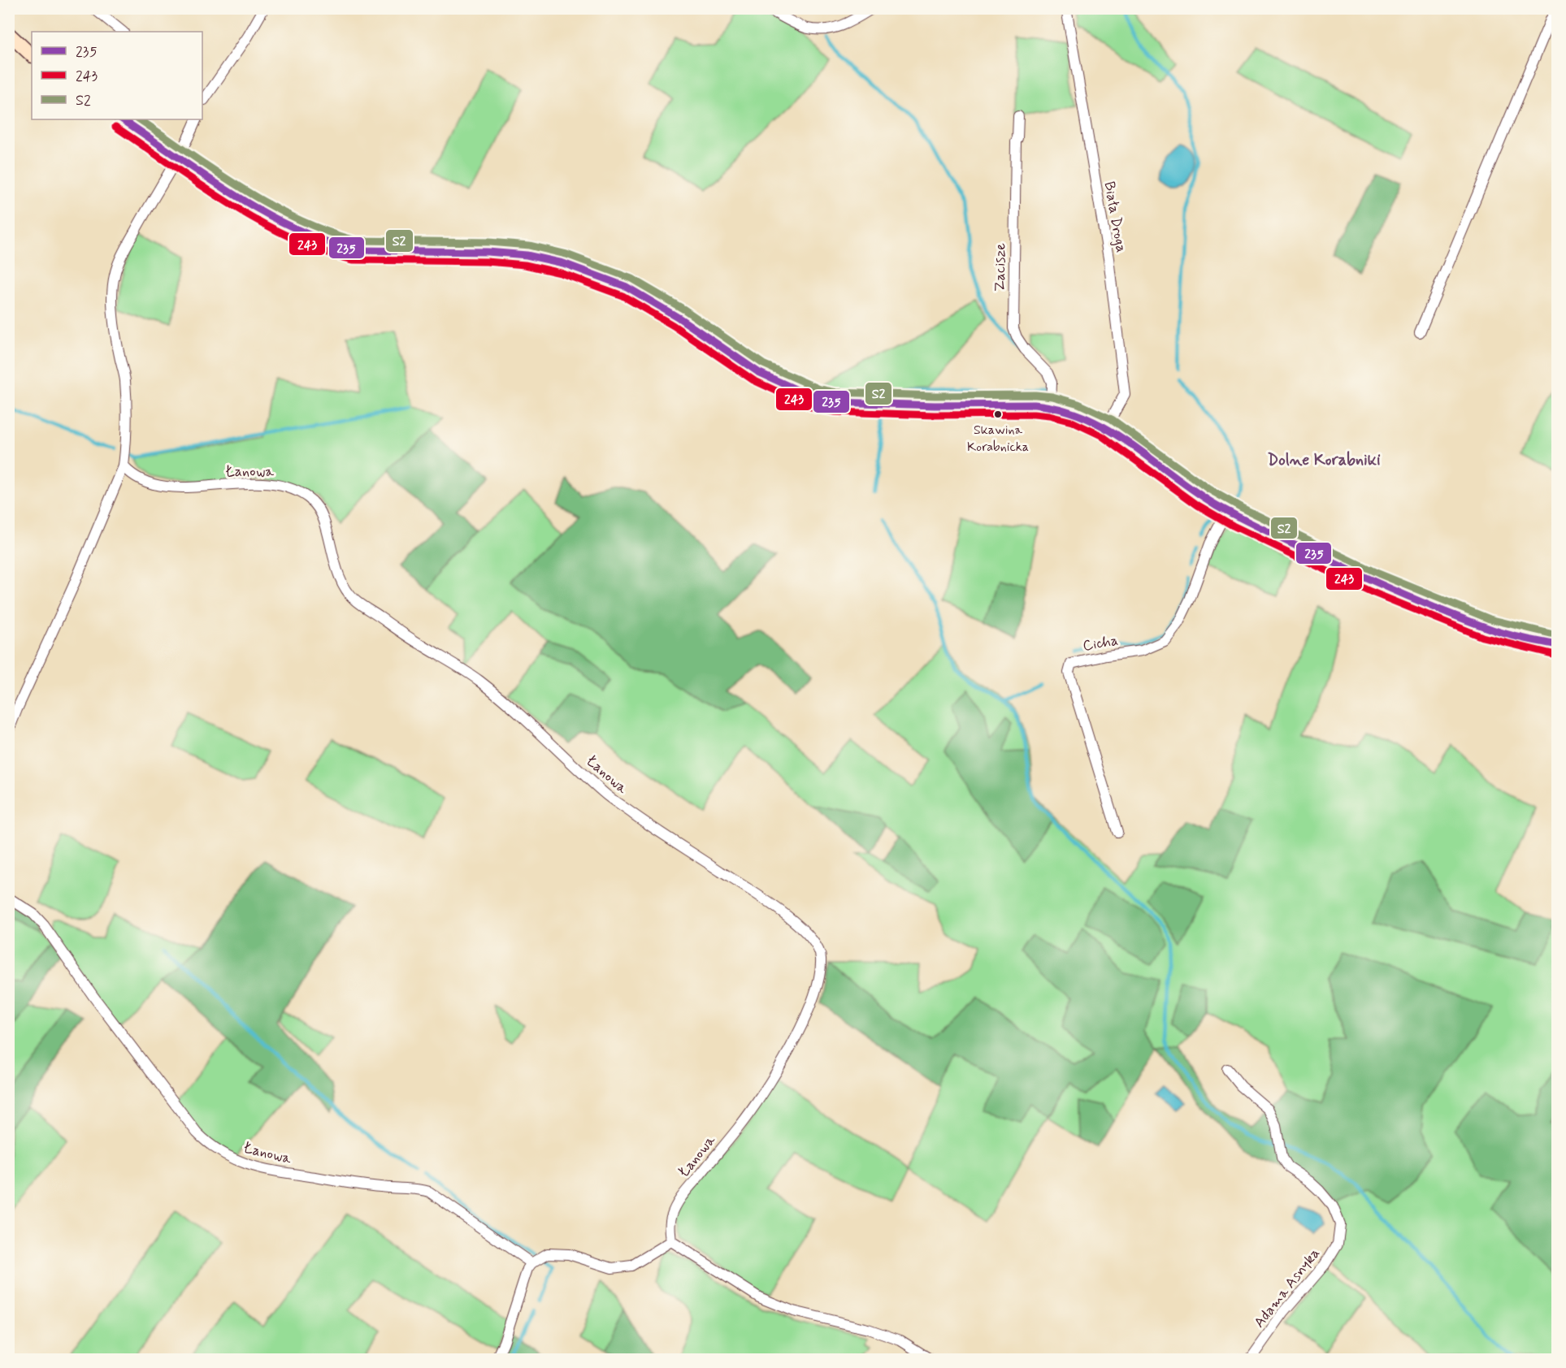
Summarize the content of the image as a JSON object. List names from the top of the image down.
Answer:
{
  "streets": {
    "street": [
      "Biała Droga",
      "Zacisze",
      "Łanowa",
      "Cicha",
      "Adama Asnyka"
    ]
  },
  "districts": ["Dolne Korabniki"],
  "places": ["Skawina Korabnicka"],
  "lines": ["transit line 235", "transit line S2", "transit line 243"],
  "legend": ["235", "243", "S2"]
}
